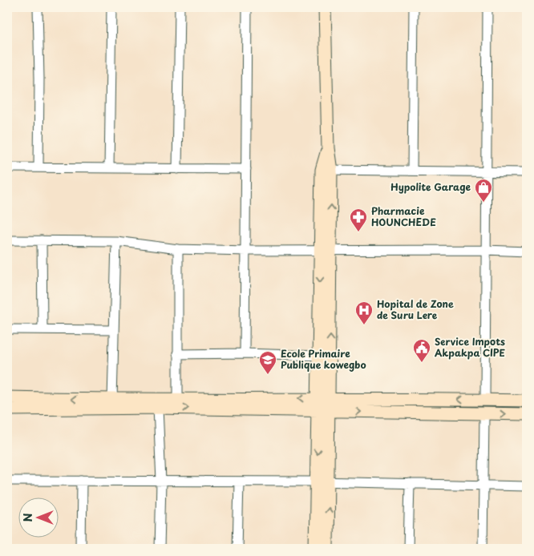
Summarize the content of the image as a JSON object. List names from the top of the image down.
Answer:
{
  "places": {
    "shop": ["Hypolite Garage"],
    "pharmacy": ["Pharmacie HOUNCHEDE"],
    "hospital": ["Hopital de Zone de Suru Lere"],
    "public building": ["Service Impots Akpakpa CIPE"],
    "school or university": ["Ecole Primaire Publique kowegbo"]
  },
  "north": "left"
}
